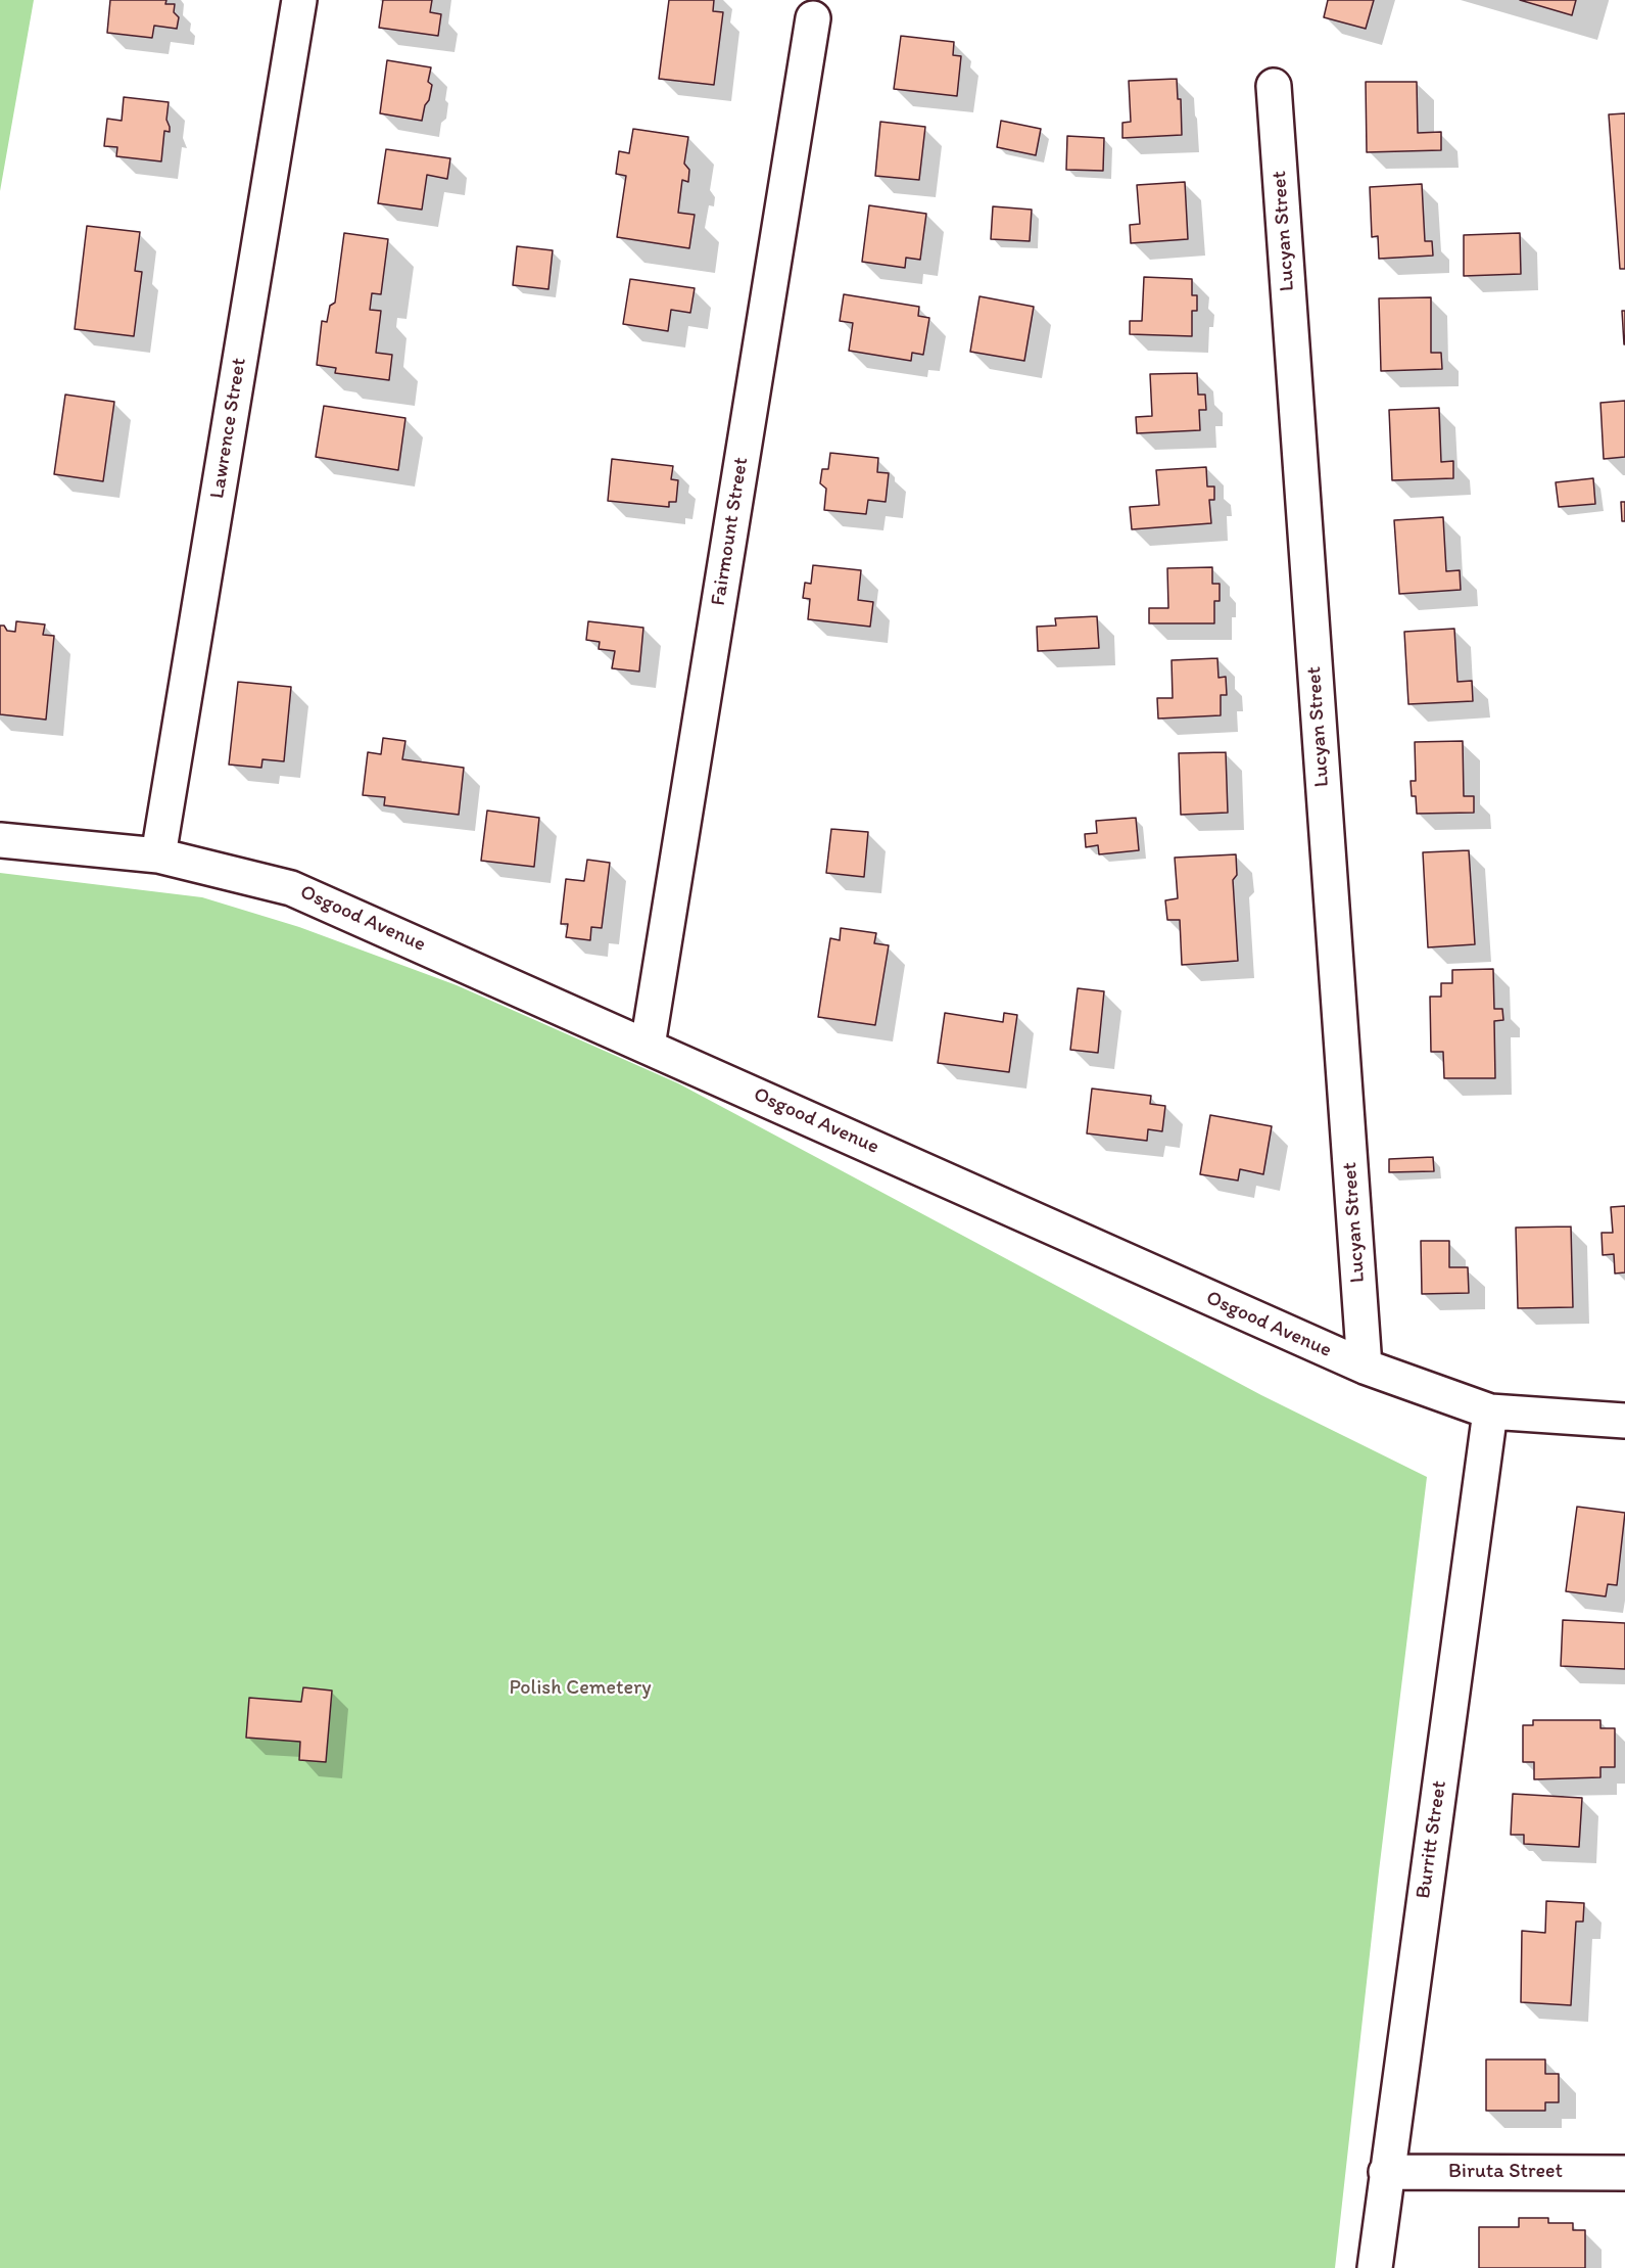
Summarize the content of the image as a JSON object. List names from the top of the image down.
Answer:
{
  "streets": {
    "street": [
      "Lucyan Street",
      "Lawrence Street",
      "Fairmount Street",
      "Osgood Avenue",
      "Burritt Street",
      "Biruta Street"
    ]
  },
  "crossings": [
    ["Lucyan Street", "Osgood Avenue"],
    ["Lawrence Street", "Osgood Avenue"],
    ["Fairmount Street", "Osgood Avenue"],
    ["Osgood Avenue", "Burritt Street"],
    ["Burritt Street", "Biruta Street"]
  ],
  "parks": ["Polish Cemetery"]
}
